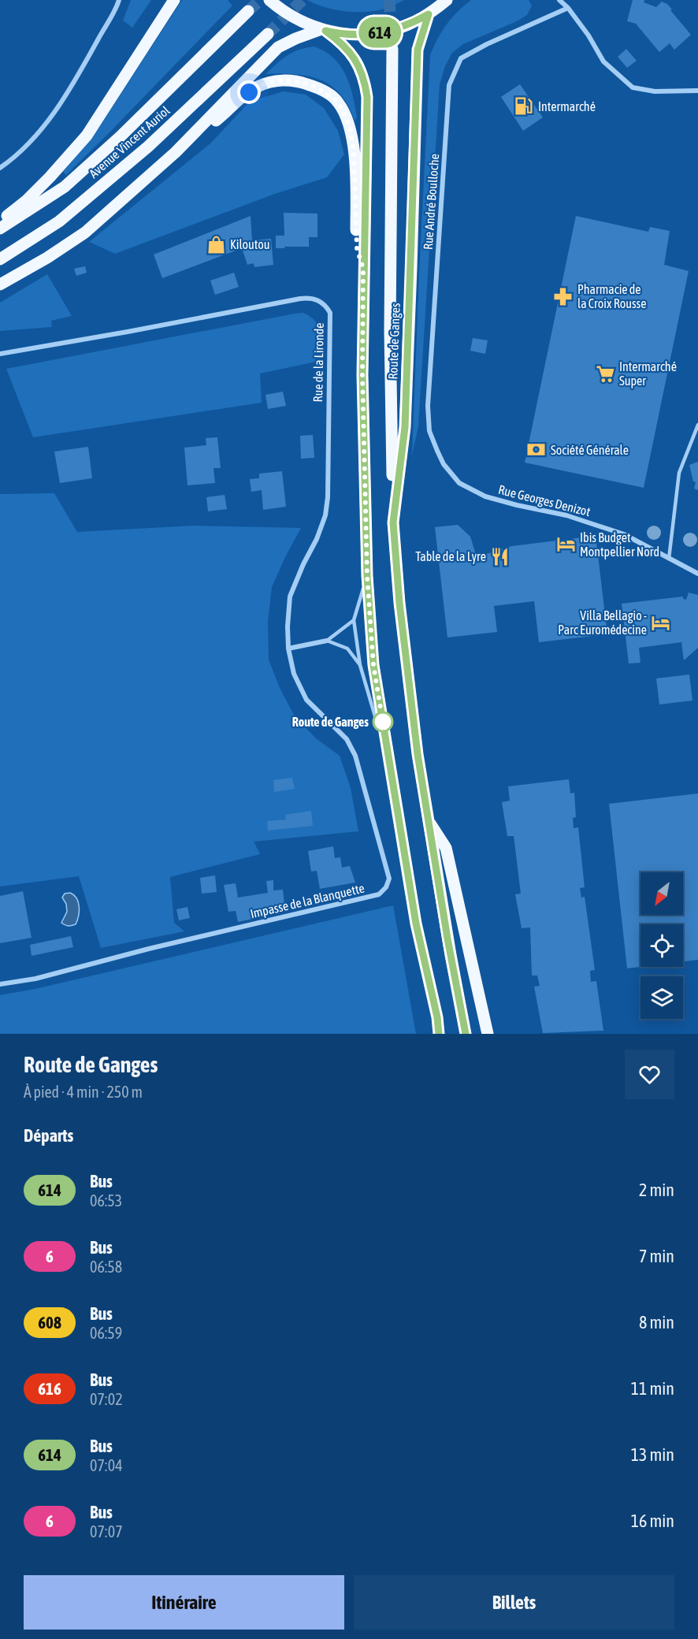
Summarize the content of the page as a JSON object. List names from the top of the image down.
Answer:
{
  "streets": {
    "main road": ["Avenue Vincent Auriol", "Route de Ganges"],
    "street": [
      "Rue André Boulloche",
      "Rue de la Lironde",
      "Rue Georges Denizot",
      "Impasse de la Blanquette"
    ]
  },
  "crossings": [
    ["Rue André Boulloche", "Rue Georges Denizot"],
    ["Rue de la Lironde", "Impasse de la Blanquette"]
  ],
  "places": {
    "fuel station": ["Intermarché"],
    "shop": ["Kiloutou"],
    "pharmacy": ["Pharmacie de la Croix Rousse"],
    "supermarket": ["Intermarché Super"],
    "bank": ["Société Générale"],
    "hotel": ["Ibis Budget Montpellier Nord", "Villa Bellagio - Parc Euromédecine"],
    "restaurant": ["Table de la Lyre"],
    "other": ["Route de Ganges"]
  },
  "lines": ["bus line 614"],
  "north": "bottom left",
  "page": {
    "on_map": "614",
    "heading": [
      ["Route de Ganges", "À pied · 4 min · 250 m"],
      "Départs"
    ],
    "list": [
      {
        "mark": "614",
        "name": "Bus",
        "note": "06:53",
        "value": "2 min"
      },
      {
        "mark": "6",
        "name": "Bus",
        "note": "06:58",
        "value": "7 min"
      },
      {
        "mark": "608",
        "name": "Bus",
        "note": "06:59",
        "value": "8 min"
      },
      {
        "mark": "616",
        "name": "Bus",
        "note": "07:02",
        "value": "11 min"
      },
      {
        "mark": "614",
        "name": "Bus",
        "note": "07:04",
        "value": "13 min"
      },
      {
        "mark": "6",
        "name": "Bus",
        "note": "07:07",
        "value": "16 min"
      }
    ],
    "buttons": ["Itinéraire", "Billets"]
  }
}
